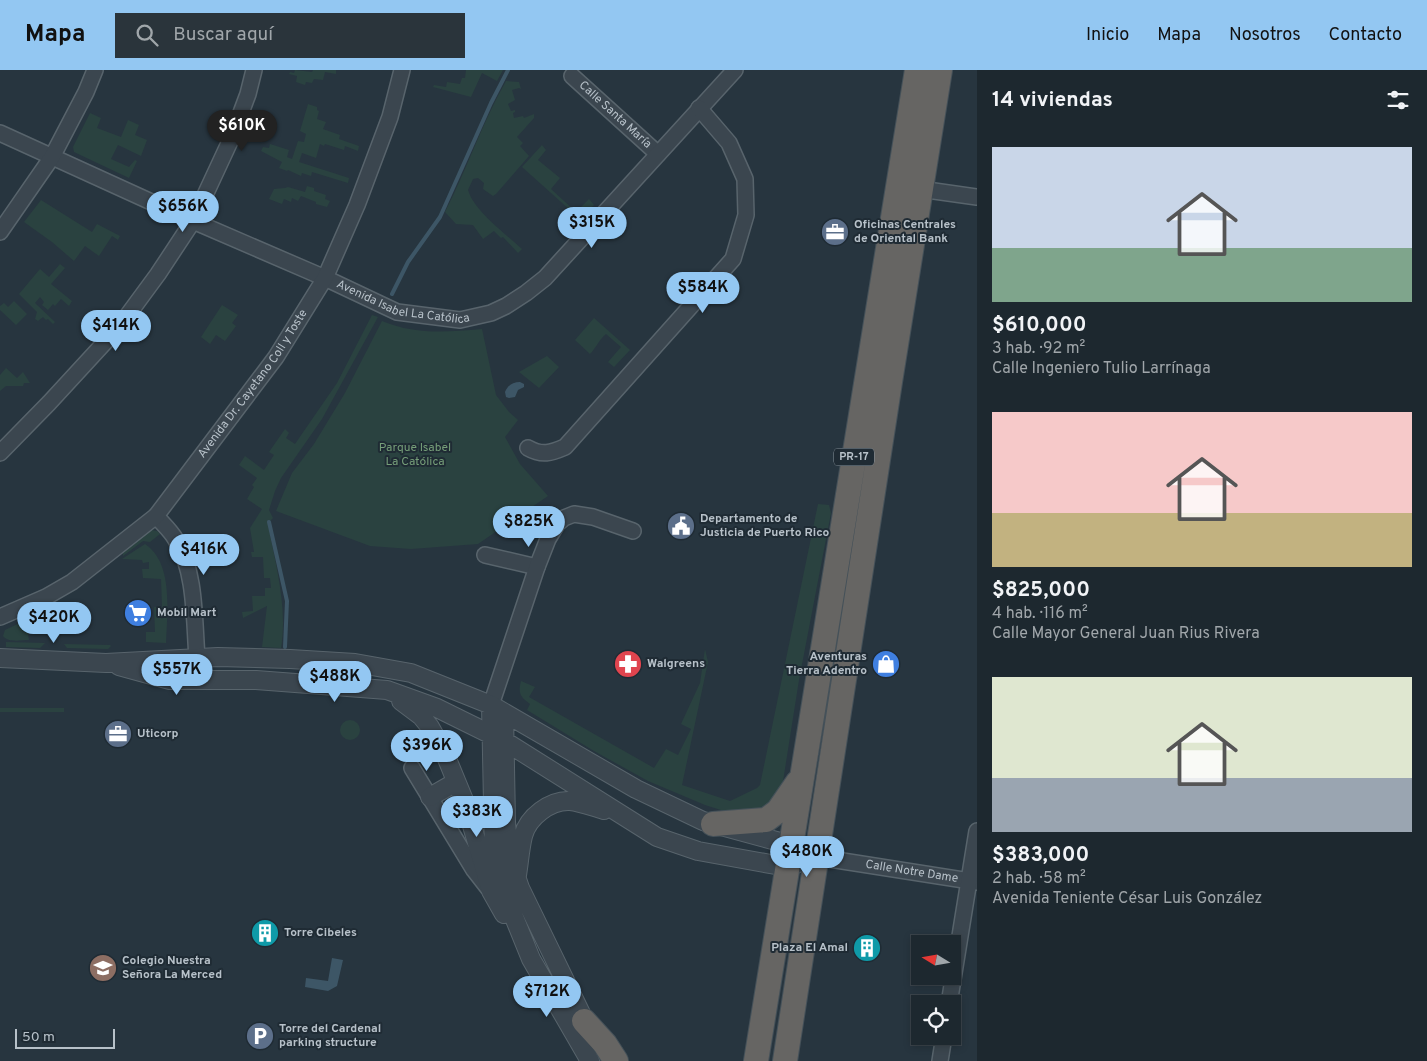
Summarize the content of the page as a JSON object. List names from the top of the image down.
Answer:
{
  "streets": {
    "highway": ["PR-17"],
    "street": [
      "Calle Santa María",
      "Avenida Isabel La Católica",
      "Avenida Dr. Cayetano Coll y Toste",
      "Calle Notre Dame"
    ]
  },
  "crossings": [
    ["Calle Santa María", "Avenida Isabel La Católica"],
    ["Avenida Isabel La Católica", "Avenida Dr. Cayetano Coll y Toste"],
    ["PR-17", "Calle Notre Dame"]
  ],
  "parks": ["Parque Isabel La Católica"],
  "places": {
    "office": ["Oficinas Centrales de Oriental Bank", "Uticorp"],
    "public building": ["Departamento de Justicia de Puerto Rico"],
    "supermarket": ["Mobil Mart"],
    "pharmacy": ["Walgreens"],
    "shop": ["Aventuras Tierra Adentro"],
    "building": ["Torre Cibeles", "Plaza El Amal"],
    "school or university": ["Colegio Nuestra Señora La Merced"],
    "parking": ["Torre del Cardenal parking structure"]
  },
  "scale_bar": "50 m",
  "north": "left",
  "page": {
    "header": "Mapa",
    "search": "Buscar aquí",
    "nav": [
      "Inicio",
      "Mapa",
      "Nosotros",
      "Contacto"
    ],
    "heading": "14 viviendas",
    "price": [
      "$610K",
      "$656K",
      "$315K",
      "$584K",
      "$414K",
      "$825K",
      "$416K",
      "$420K",
      "$557K",
      "$488K",
      "$396K",
      "$383K",
      "$480K",
      "$712K"
    ],
    "list": [
      {
        "name": "$610,000",
        "note": "3 hab. · 92 m² · Calle Ingeniero Tulio Larrínaga"
      },
      {
        "name": "$825,000",
        "note": "4 hab. · 116 m² · Calle Mayor General Juan Rius Rivera"
      },
      {
        "name": "$383,000",
        "note": "2 hab. · 58 m² · Avenida Teniente César Luis González"
      }
    ],
    "scale": "50 m"
  }
}
